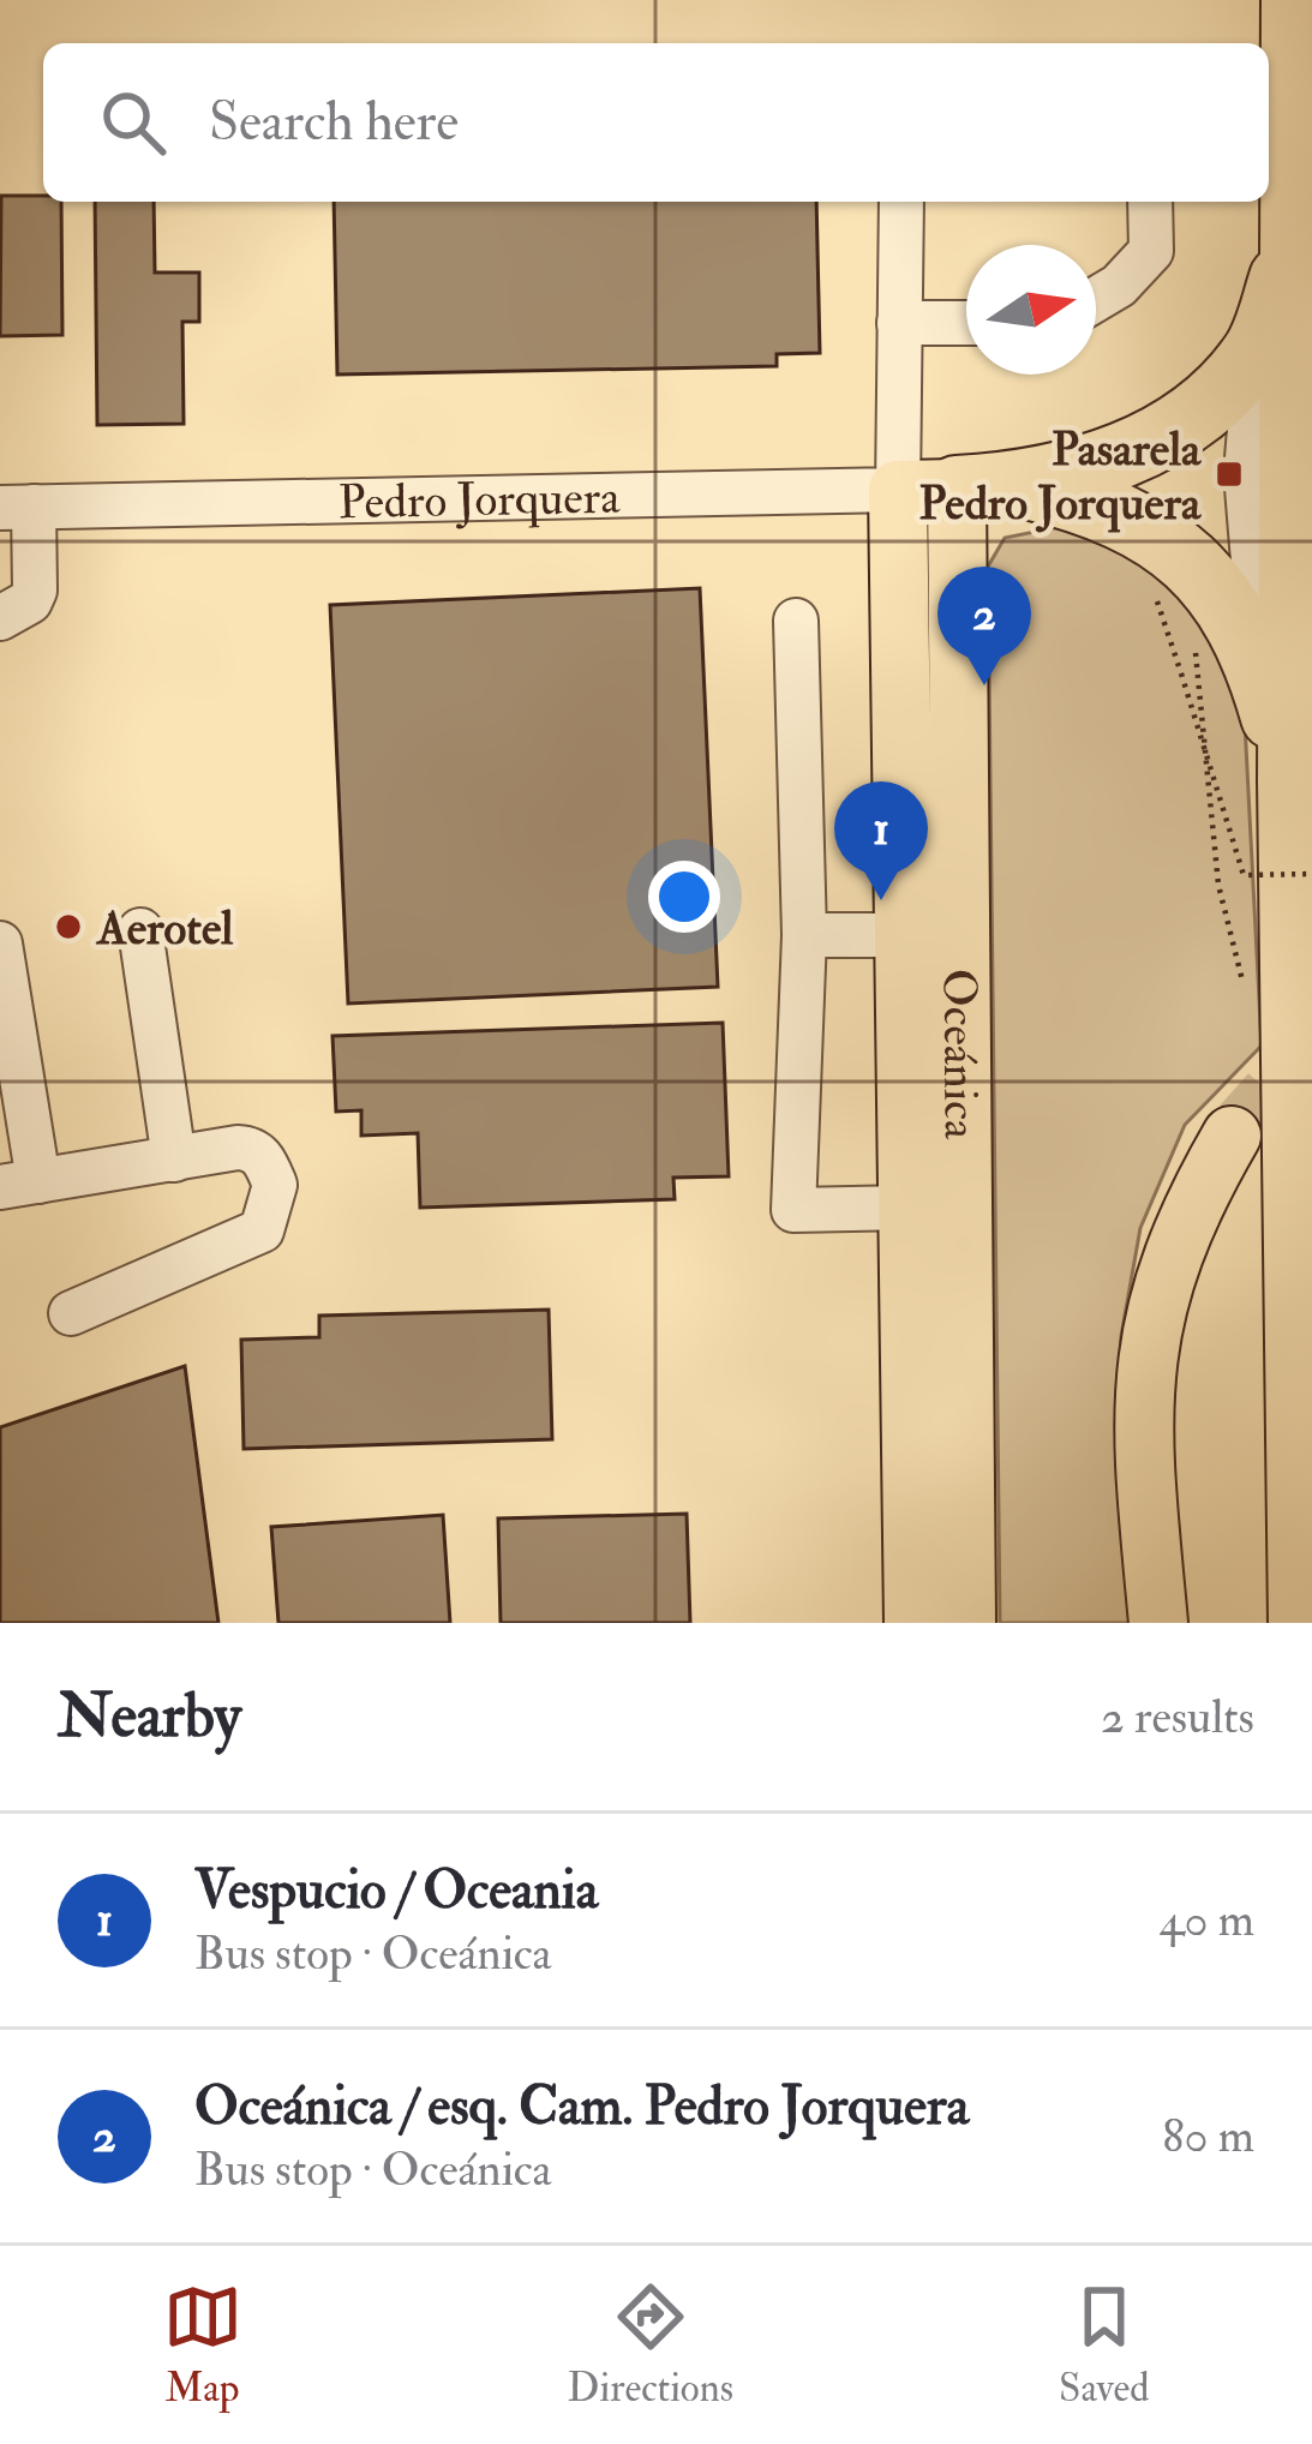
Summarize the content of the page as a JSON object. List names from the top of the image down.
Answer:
{
  "streets": {
    "main road": ["Oceánica"],
    "street": ["Pedro Jorquera"]
  },
  "crossings": [
    ["Pedro Jorquera", "Oceánica"]
  ],
  "places": {
    "transit": ["Pasarela Pedro Jorquera"],
    "other": ["Aerotel"]
  },
  "north": "right",
  "page": {
    "search": "Search here",
    "pins": ["2", "1"],
    "heading": ["Nearby", "2 results"],
    "list": [
      {
        "mark": "1",
        "name": "Vespucio / Oceania",
        "note": "Bus stop · Oceánica",
        "value": "40 m"
      },
      {
        "mark": "2",
        "name": "Oceánica / esq. Cam. Pedro Jorquera",
        "note": "Bus stop · Oceánica",
        "value": "80 m"
      }
    ],
    "nav": ["Map", "Directions", "Saved"]
  }
}
